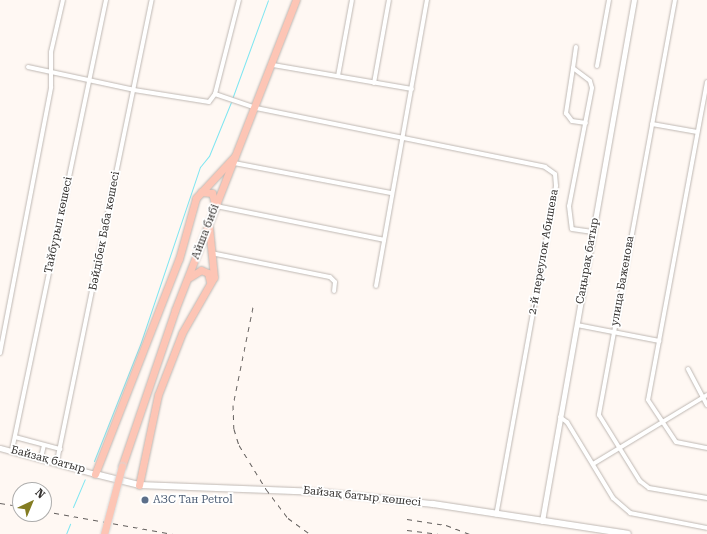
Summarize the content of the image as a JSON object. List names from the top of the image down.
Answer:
{
  "streets": {
    "main road": ["Айша бибі", "Байзақ батыр көшесі"],
    "street": [
      "Тайбурыл көшесі",
      "Бәйдібек Баба көшесі",
      "2-й переулок Абишева",
      "Саңырақ батыр",
      "улица Баженова",
      "Байзақ батыр"
    ]
  },
  "crossings": [
    ["Тайбурыл көшесі", "Байзақ батыр"],
    ["Бәйдібек Баба көшесі", "Байзақ батыр"],
    ["Айша бибі", "2-й переулок Абишева"],
    ["2-й переулок Абишева", "Байзақ батыр көшесі"],
    ["Саңырақ батыр", "Байзақ батыр көшесі"],
    ["Байзақ батыр", "Байзақ батыр көшесі"]
  ],
  "places": ["АЗС Тан Petrol"],
  "north": "top right"
}
